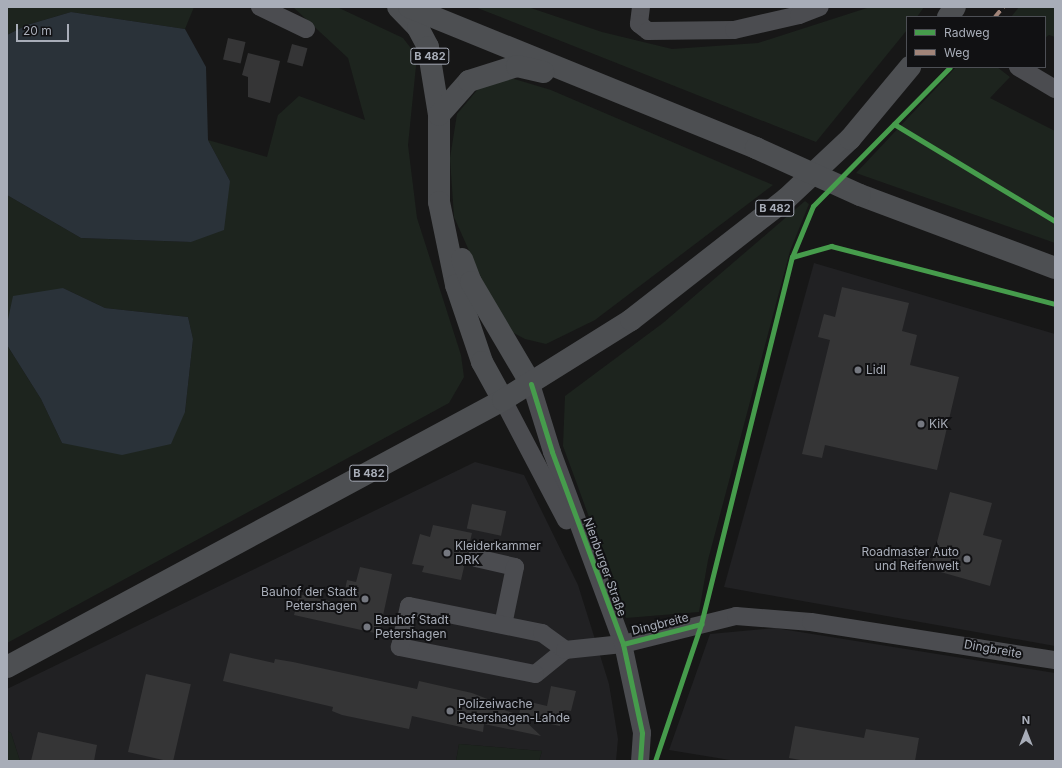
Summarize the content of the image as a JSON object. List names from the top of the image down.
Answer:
{
  "streets": {
    "main road": ["B 482"],
    "street": ["Nienburger Straße", "Dingbreite"]
  },
  "crossings": [
    ["B 482", "Nienburger Straße"],
    ["Nienburger Straße", "Dingbreite"]
  ],
  "places": [
    "Lidl",
    "KiK",
    "Kleiderkammer DRK",
    "Roadmaster Auto und Reifenwelt",
    "Bauhof der Stadt Petershagen",
    "Bauhof Stadt Petershagen",
    "Polizeiwache Petershagen-Lahde"
  ],
  "legend": ["Radweg", "Weg"],
  "scale_bar": "20 m",
  "north": "top"
}
